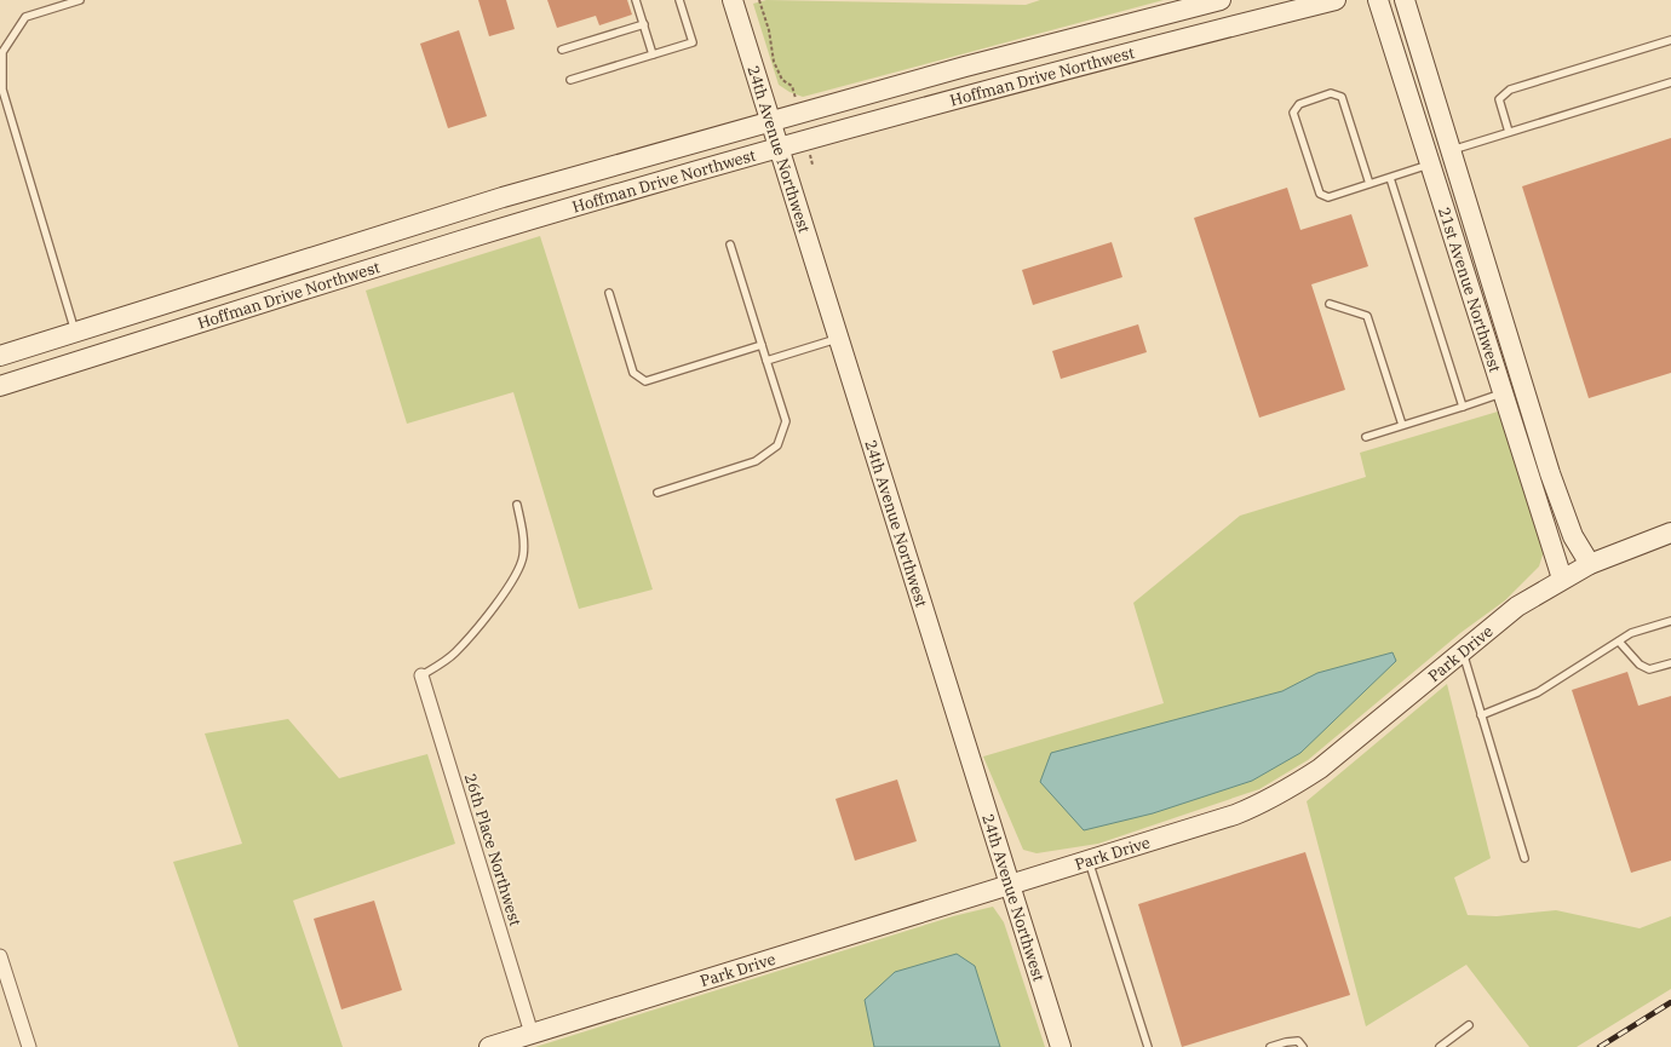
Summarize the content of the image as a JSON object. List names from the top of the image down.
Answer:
{
  "streets": {
    "street": [
      "Hoffman Drive Northwest",
      "24th Avenue Northwest",
      "21st Avenue Northwest",
      "Park Drive",
      "26th Place Northwest"
    ]
  },
  "crossings": [
    ["Hoffman Drive Northwest", "24th Avenue Northwest"],
    ["24th Avenue Northwest", "Park Drive"],
    ["21st Avenue Northwest", "Park Drive"],
    ["Park Drive", "26th Place Northwest"]
  ]
}
